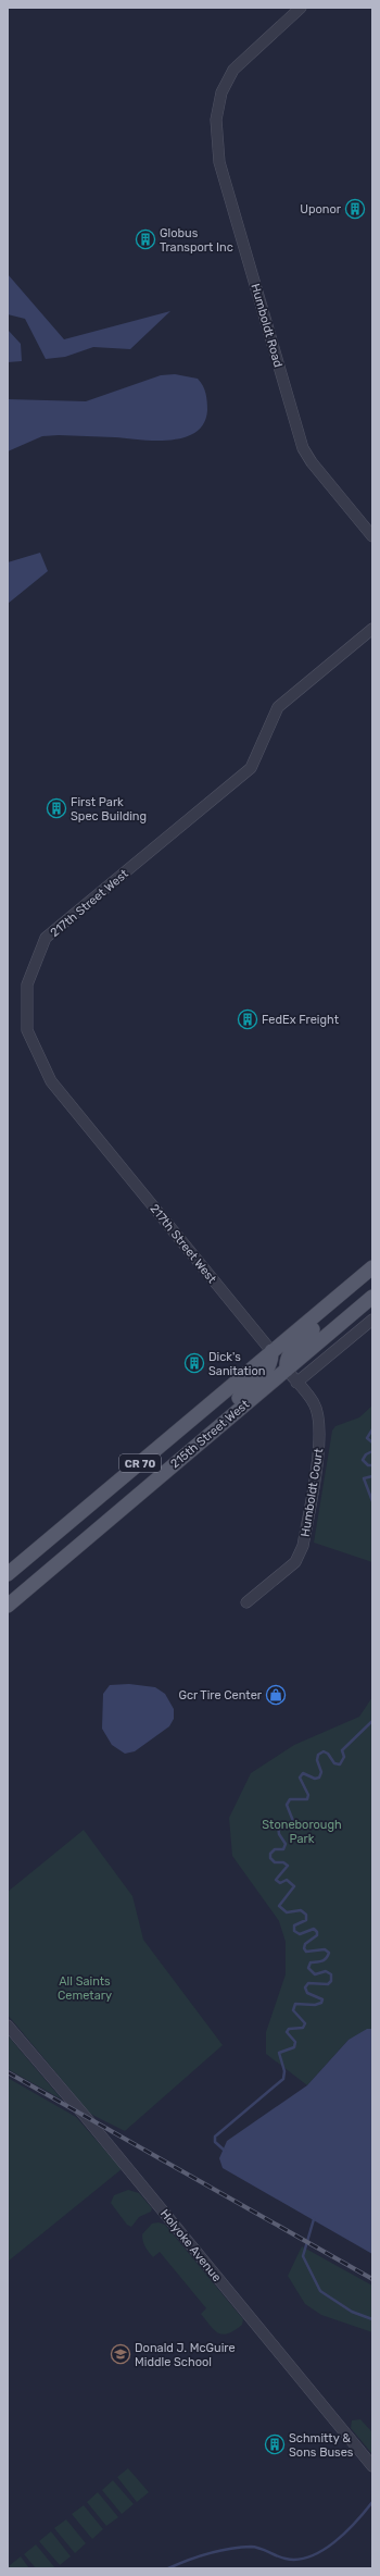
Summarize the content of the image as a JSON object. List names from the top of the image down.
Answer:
{
  "streets": {
    "main road": ["215th Street West", "CR 70"],
    "street": [
      "Humboldt Road",
      "217th Street West",
      "Humboldt Court",
      "Holyoke Avenue"
    ]
  },
  "crossings": [
    ["217th Street West", "215th Street West"],
    ["215th Street West", "Humboldt Court"]
  ],
  "parks": ["Stoneborough Park", "All Saints Cemetary"],
  "places": {
    "building": [
      "Uponor",
      "Globus Transport Inc",
      "First Park Spec Building",
      "FedEx Freight",
      "Dick's Sanitation",
      "Schmitty & Sons Buses"
    ],
    "shop": ["Gcr Tire Center"],
    "school or university": ["Donald J. McGuire Middle School"]
  }
}
